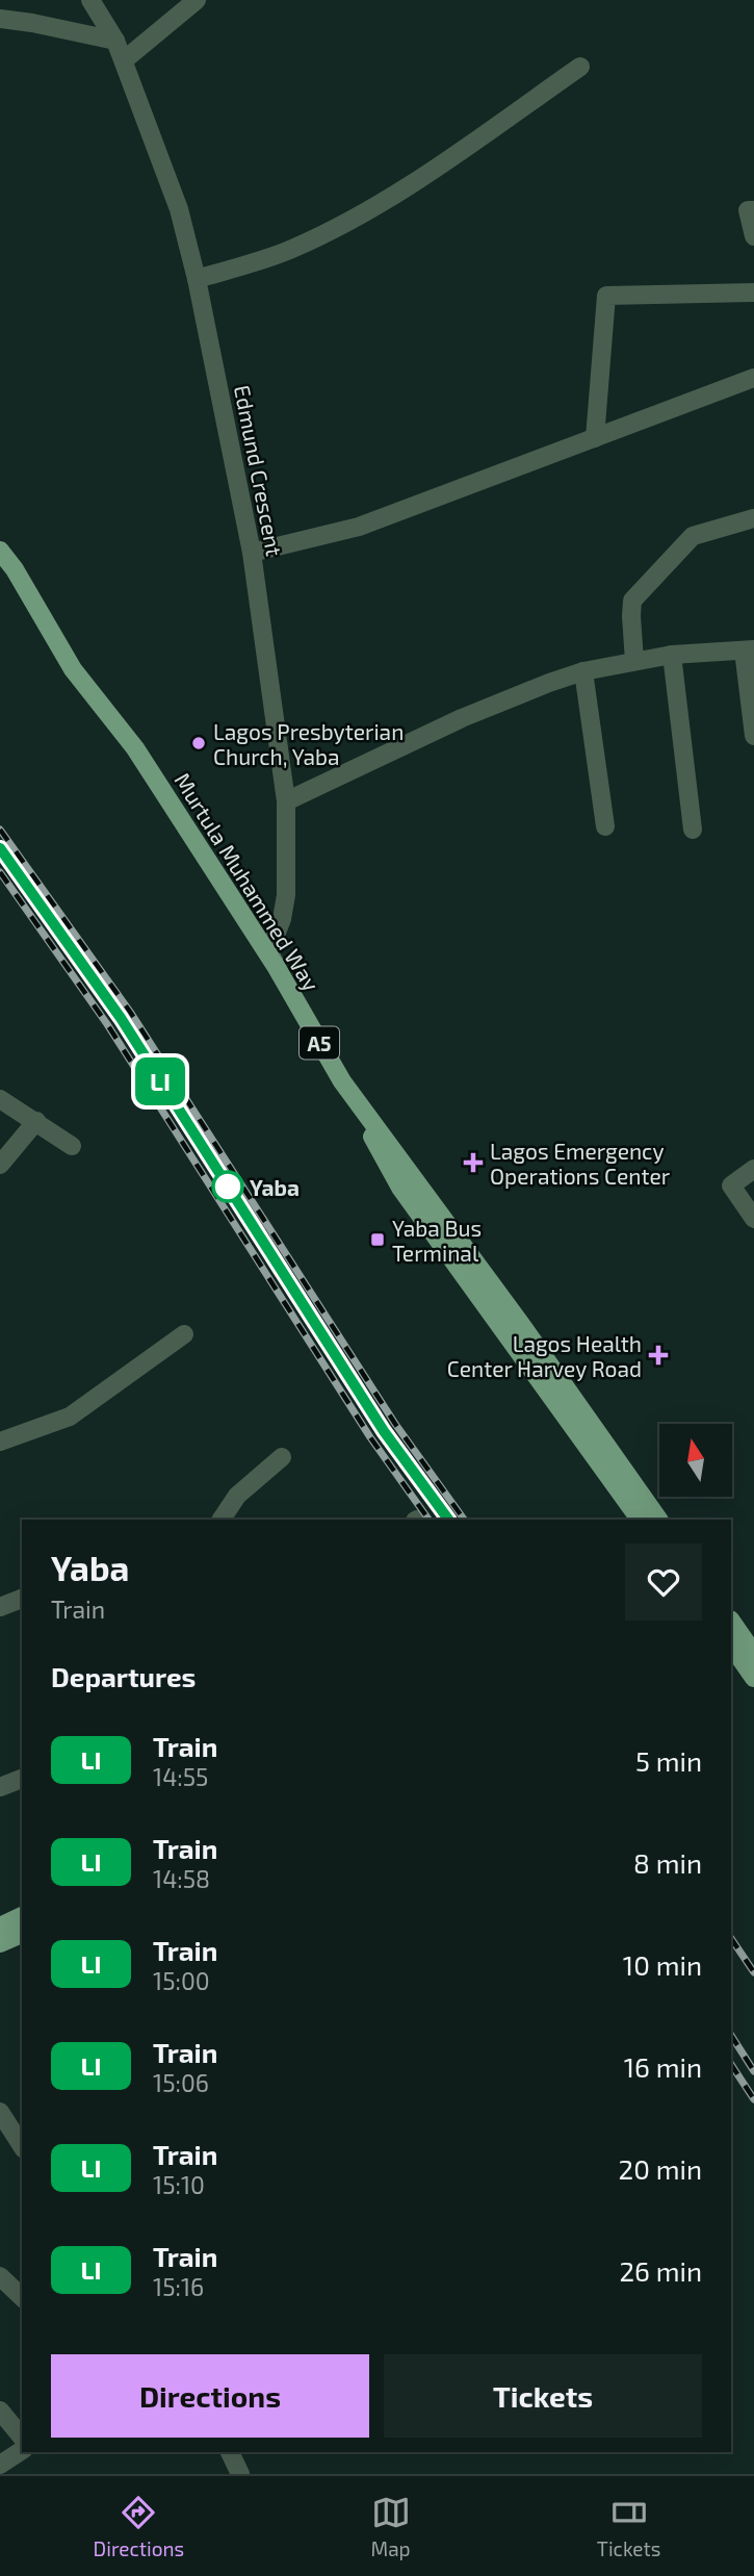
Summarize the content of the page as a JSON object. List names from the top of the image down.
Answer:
{
  "streets": {
    "main road": ["Murtula Muhammed Way", "A5"],
    "street": ["Edmund Crescent"]
  },
  "crossings": [
    ["Edmund Crescent", "Murtula Muhammed Way"]
  ],
  "places": {
    "other": ["Lagos Presbyterian Church, Yaba", "Yaba"],
    "health": ["Lagos Emergency Operations Center", "Lagos Health Center Harvey Road"],
    "transit": ["Yaba Bus Terminal"]
  },
  "north": "top",
  "page": {
    "on_map": "LI",
    "heading": [
      ["Yaba", "Train"],
      "Departures"
    ],
    "list": [
      {
        "mark": "LI",
        "name": "Train",
        "note": "14:55",
        "value": "5 min"
      },
      {
        "mark": "LI",
        "name": "Train",
        "note": "14:58",
        "value": "8 min"
      },
      {
        "mark": "LI",
        "name": "Train",
        "note": "15:00",
        "value": "10 min"
      },
      {
        "mark": "LI",
        "name": "Train",
        "note": "15:06",
        "value": "16 min"
      },
      {
        "mark": "LI",
        "name": "Train",
        "note": "15:10",
        "value": "20 min"
      },
      {
        "mark": "LI",
        "name": "Train",
        "note": "15:16",
        "value": "26 min"
      }
    ],
    "buttons": ["Directions", "Tickets"],
    "tabs": ["Directions", "Map", "Tickets"]
  }
}
